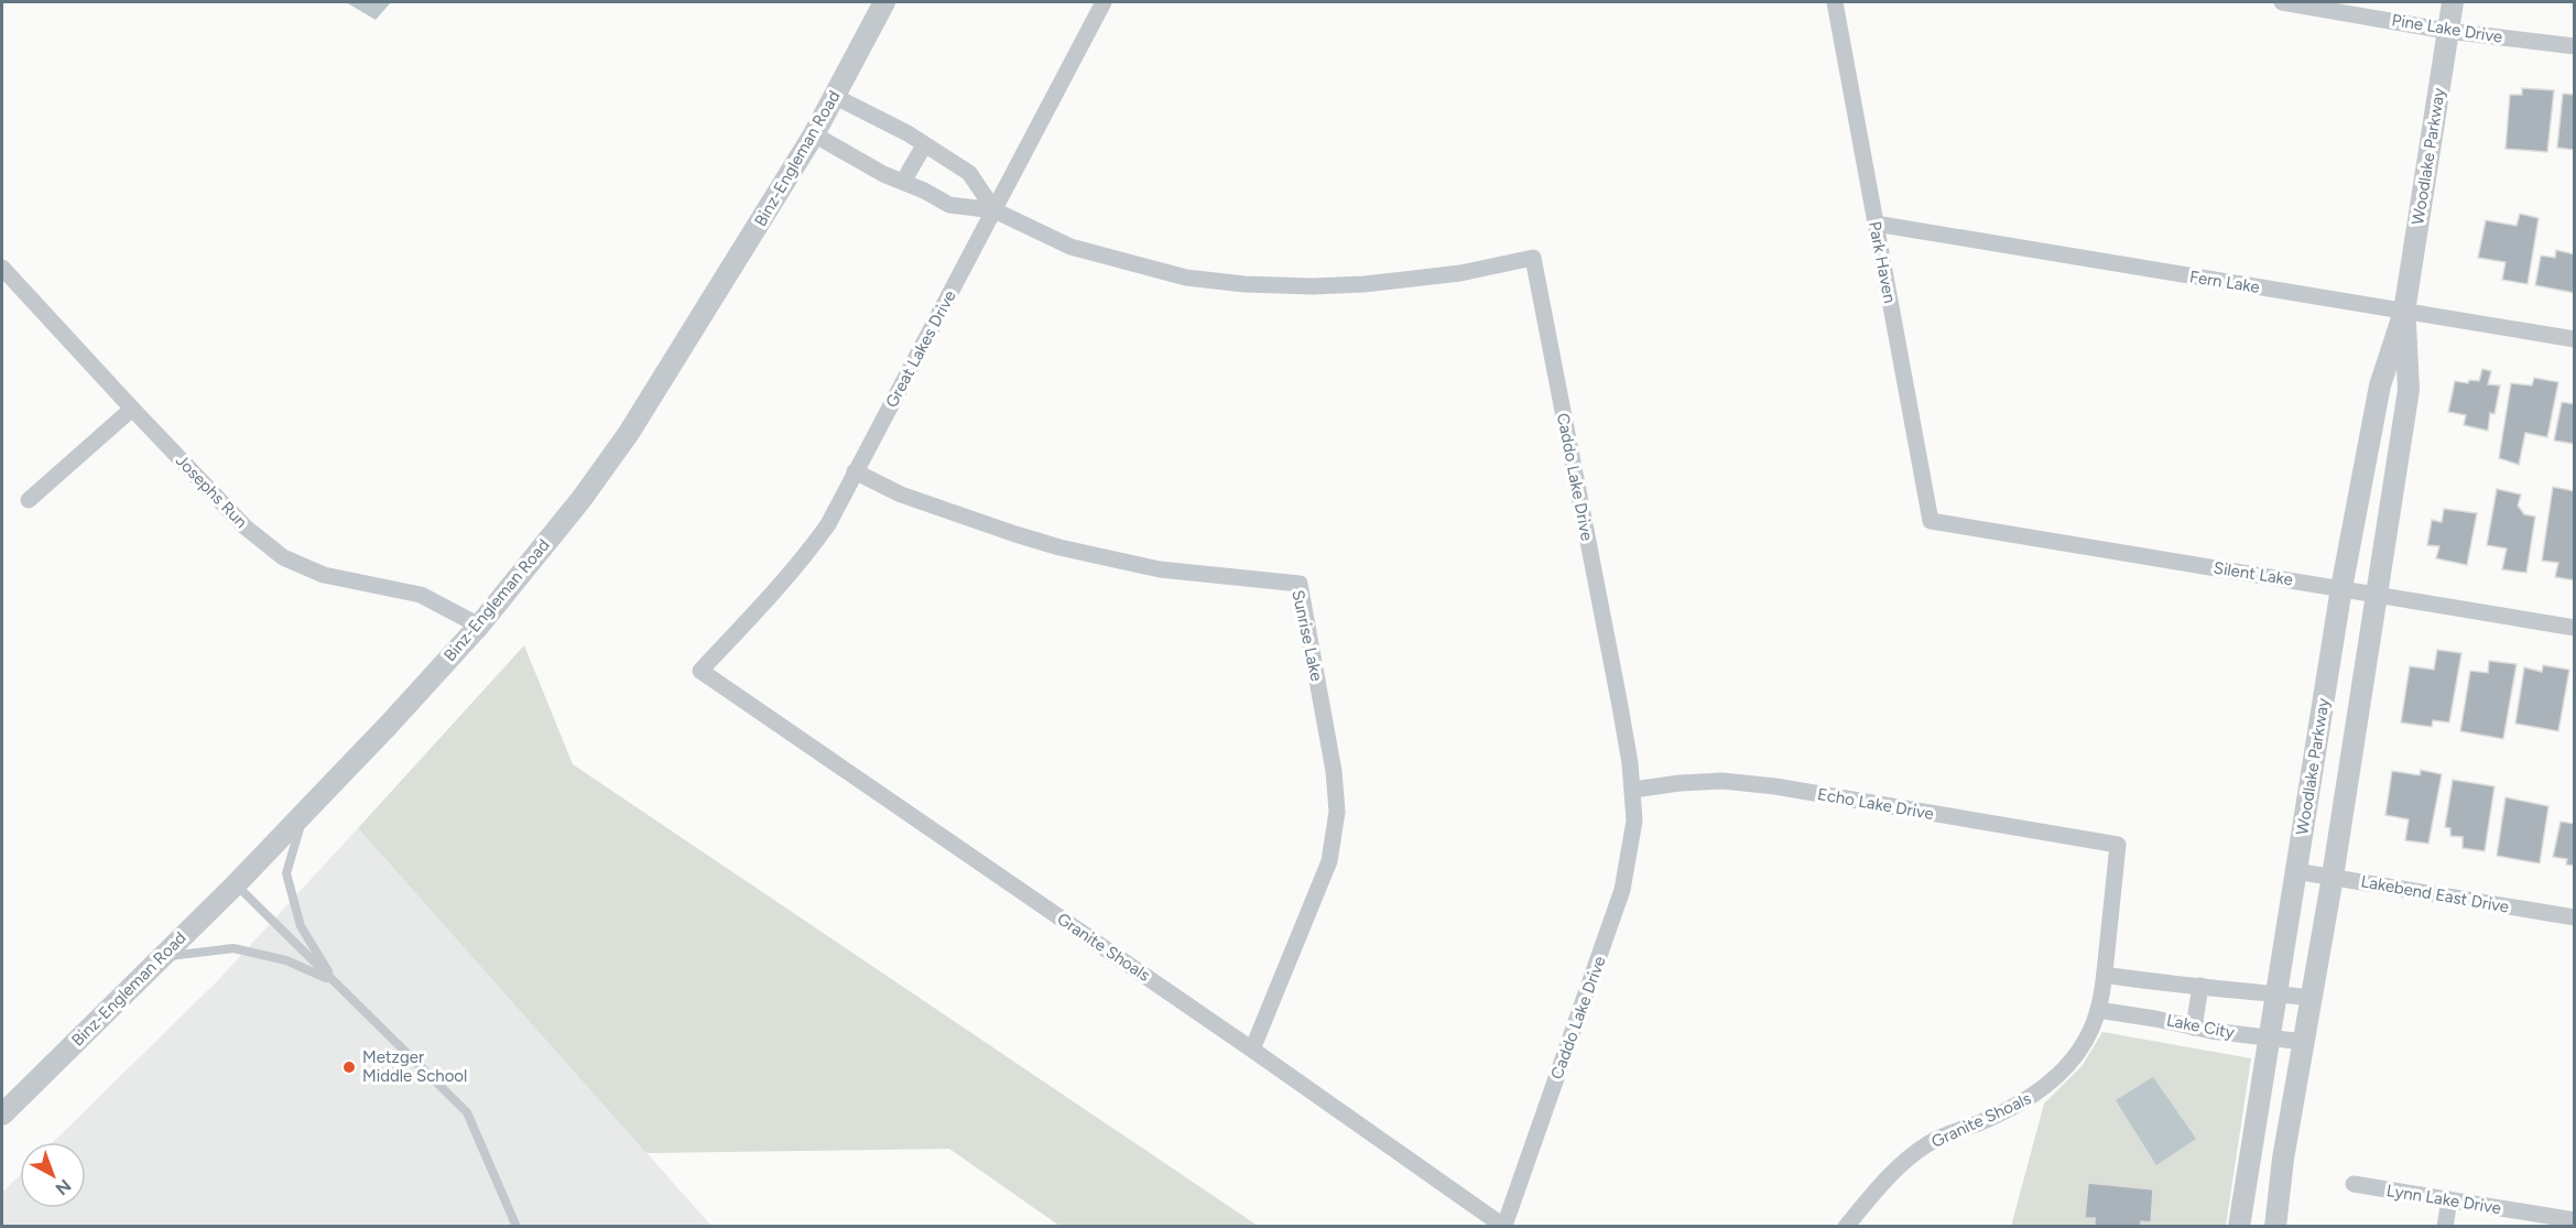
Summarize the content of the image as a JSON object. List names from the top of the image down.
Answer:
{
  "streets": {
    "street": [
      "Pine Lake Drive",
      "Woodlake Parkway",
      "Binz-Engleman Road",
      "Park Haven",
      "Fern Lake",
      "Great Lakes Drive",
      "Caddo Lake Drive",
      "Josephs Run",
      "Silent Lake",
      "Sunrise Lake",
      "Echo Lake Drive",
      "Lakebend East Drive",
      "Granite Shoals",
      "Lake City",
      "Lynn Lake Drive"
    ]
  },
  "crossings": [
    ["Pine Lake Drive", "Woodlake Parkway"],
    ["Woodlake Parkway", "Fern Lake"],
    ["Woodlake Parkway", "Silent Lake"],
    ["Woodlake Parkway", "Lakebend East Drive"],
    ["Woodlake Parkway", "Lake City"],
    ["Binz-Engleman Road", "Caddo Lake Drive"],
    ["Binz-Engleman Road", "Josephs Run"],
    ["Park Haven", "Fern Lake"],
    ["Park Haven", "Silent Lake"],
    ["Great Lakes Drive", "Caddo Lake Drive"],
    ["Great Lakes Drive", "Sunrise Lake"],
    ["Great Lakes Drive", "Granite Shoals"],
    ["Caddo Lake Drive", "Echo Lake Drive"],
    ["Caddo Lake Drive", "Granite Shoals"],
    ["Sunrise Lake", "Granite Shoals"],
    ["Echo Lake Drive", "Granite Shoals"],
    ["Granite Shoals", "Lake City"]
  ],
  "places": ["Metzger Middle School"],
  "north": "bottom right"
}
